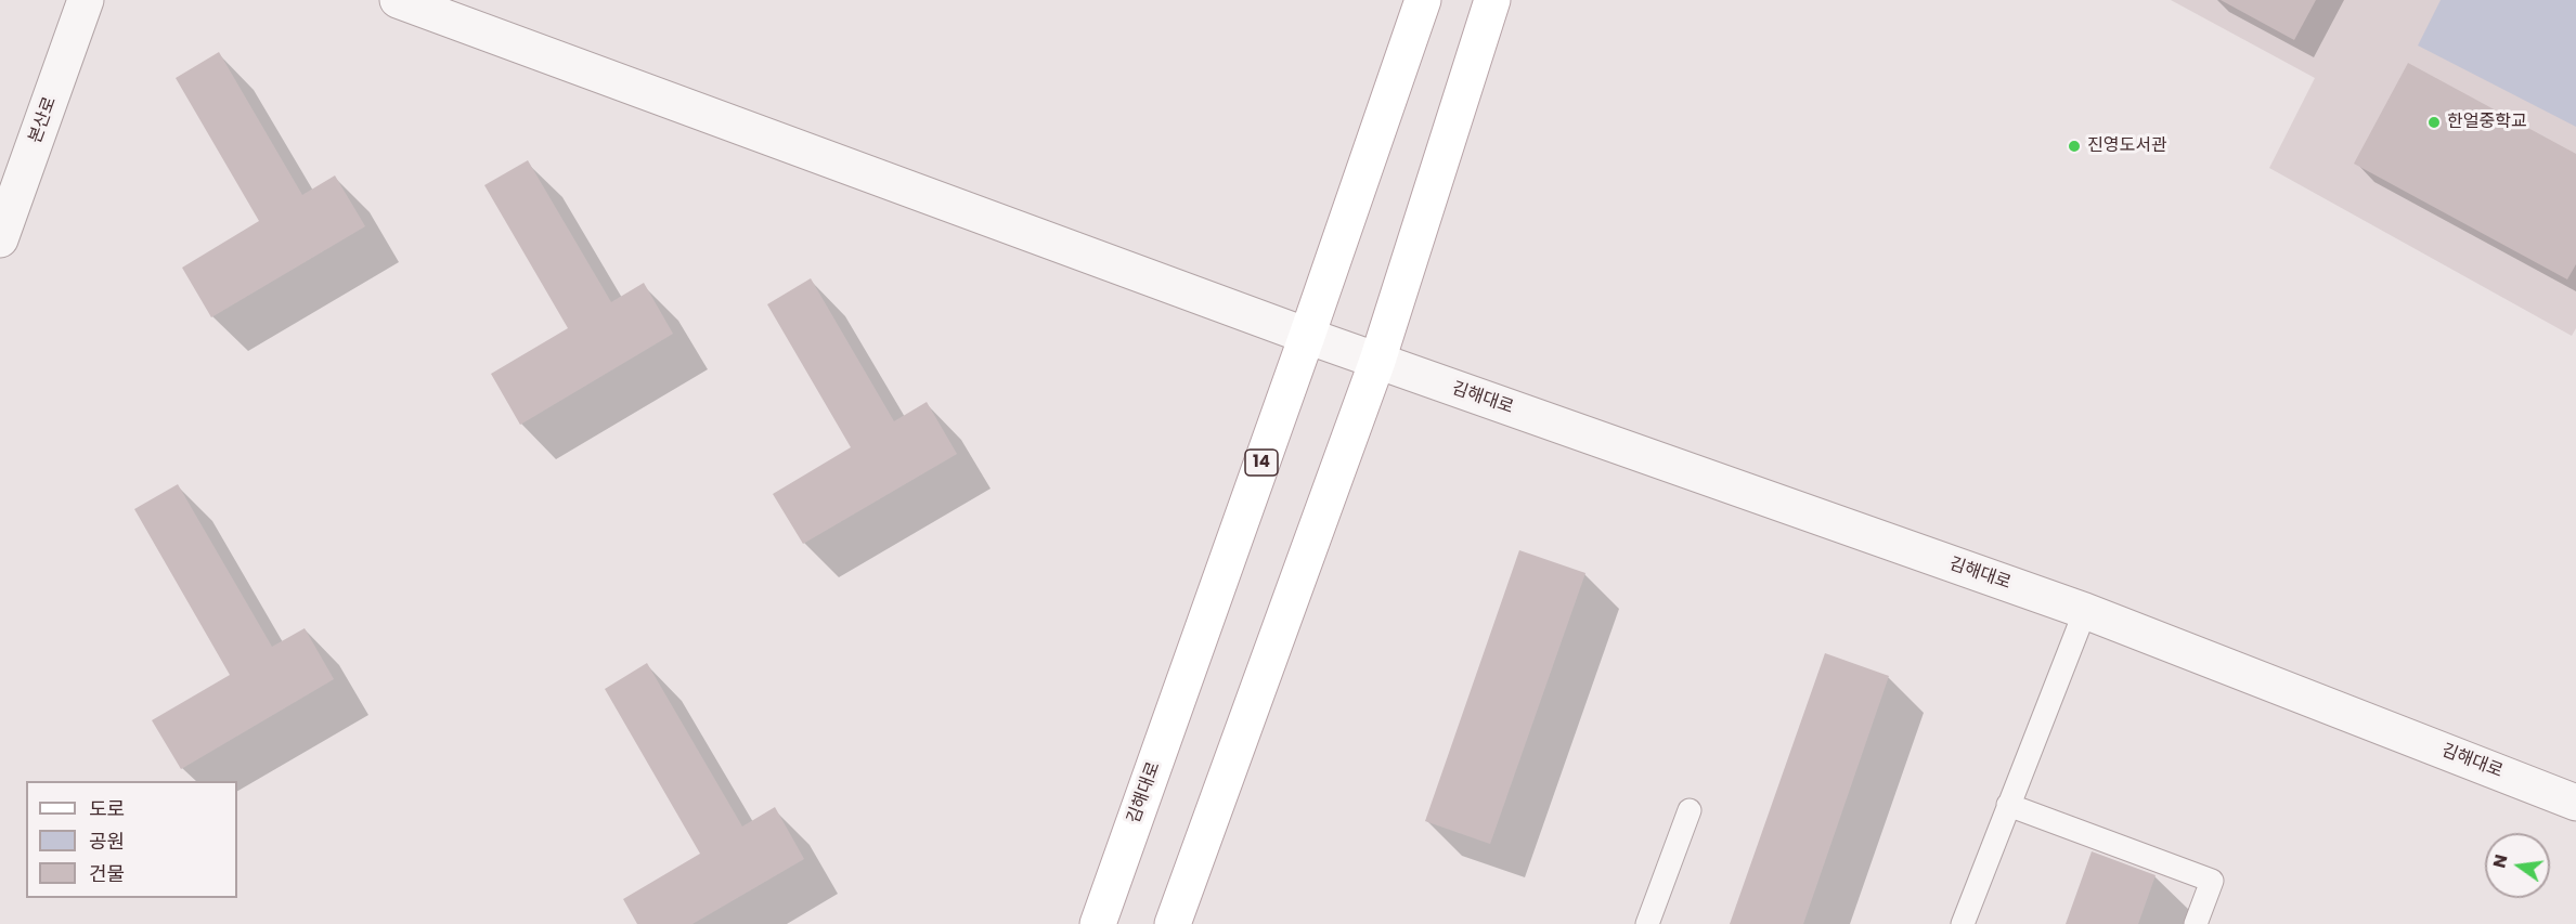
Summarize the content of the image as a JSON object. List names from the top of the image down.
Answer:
{
  "streets": {
    "main road": ["김해대로", "14"],
    "street": ["본산로"]
  },
  "places": ["한얼중학교", "진영도서관"],
  "legend": ["도로", "공원", "건물"],
  "north": "left"
}
